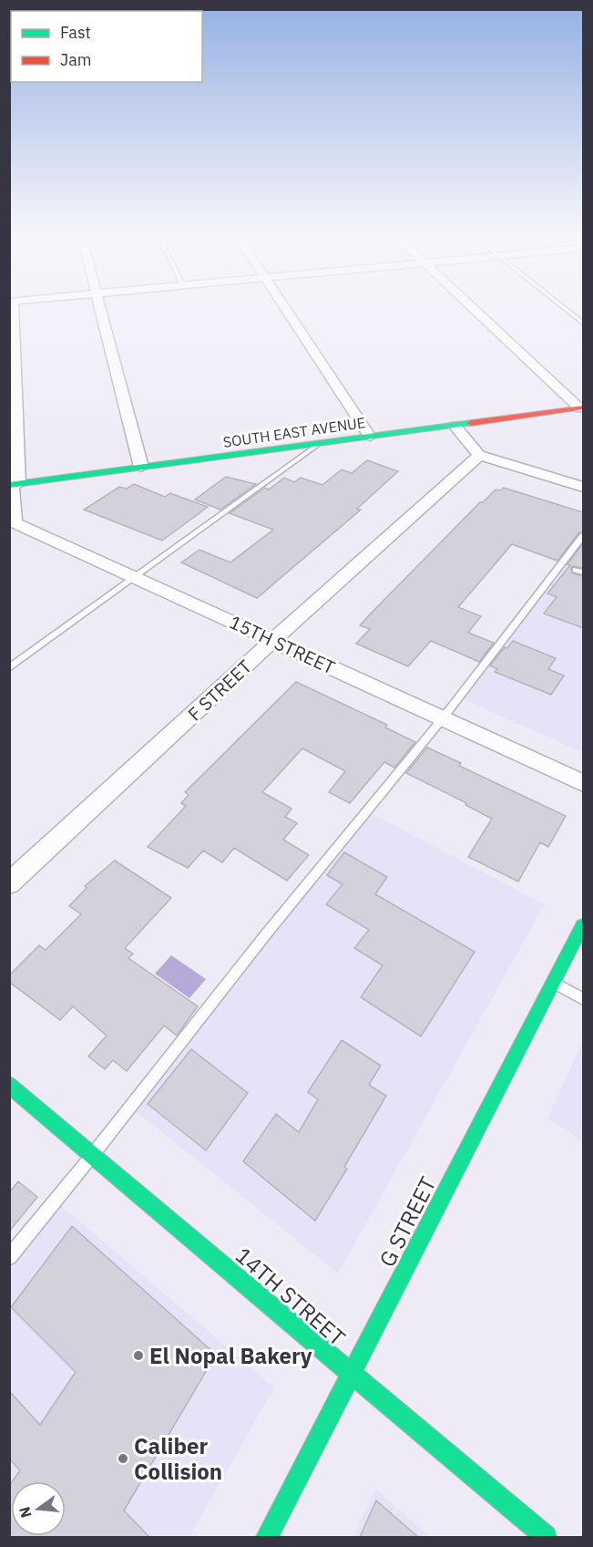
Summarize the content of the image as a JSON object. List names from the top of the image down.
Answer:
{
  "streets": {
    "street": [
      "SOUTH EAST AVENUE",
      "15TH STREET",
      "F STREET",
      "G STREET",
      "14TH STREET"
    ]
  },
  "crossings": [
    ["SOUTH EAST AVENUE", "15TH STREET"],
    ["15TH STREET", "F STREET"],
    ["G STREET", "14TH STREET"]
  ],
  "places": ["El Nopal Bakery", "Caliber Collision"],
  "legend": ["Fast", "Jam"],
  "north": "left"
}
